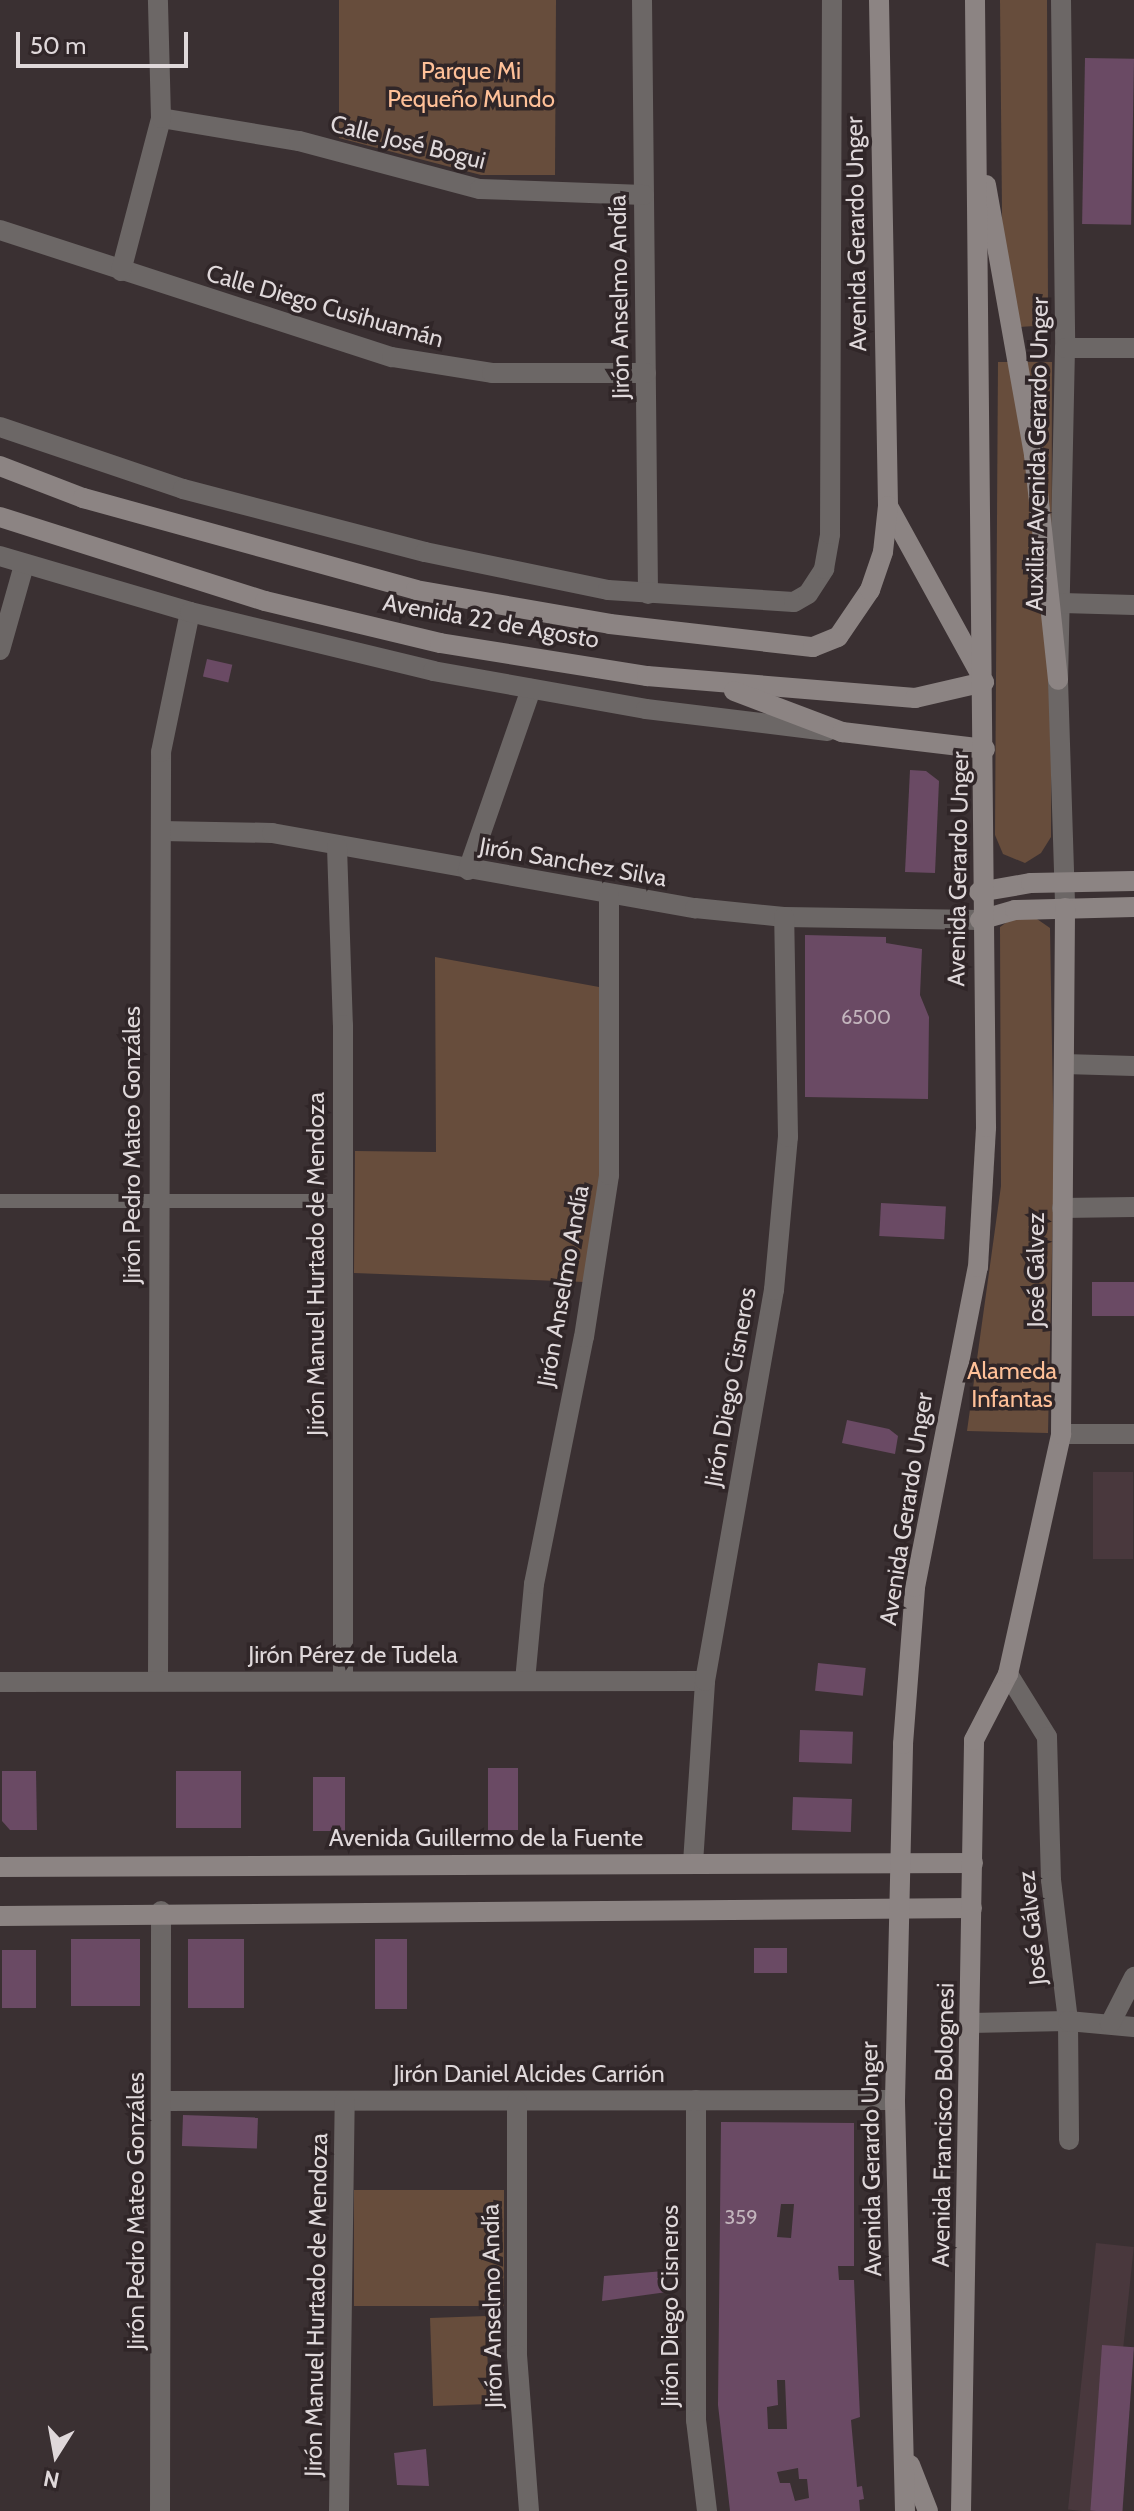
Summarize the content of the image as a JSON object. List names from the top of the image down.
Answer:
{
  "streets": {
    "main road": [
      "Avenida Gerardo Unger",
      "Avenida 22 de Agosto",
      "José Gálvez",
      "Avenida Guillermo de la Fuente",
      "Avenida Francisco Bolognesi"
    ],
    "street": [
      "Calle José Bogui",
      "Jirón Anselmo Andía",
      "Calle Diego Cusihuamán",
      "Auxiliar Avenida Gerardo Unger",
      "Jirón Sanchez Silva",
      "Jirón Pedro Mateo Gonzáles",
      "Jirón Manuel Hurtado de Mendoza",
      "Jirón Diego Cisneros",
      "Jirón Pérez de Tudela",
      "Jirón Daniel Alcides Carrión"
    ]
  },
  "crossings": [
    ["Calle José Bogui", "Jirón Anselmo Andía"],
    ["Avenida Gerardo Unger", "Jirón Anselmo Andía"],
    ["Avenida Gerardo Unger", "Avenida 22 de Agosto"],
    ["Avenida Gerardo Unger", "Jirón Sanchez Silva"],
    ["Avenida Gerardo Unger", "Avenida Guillermo de la Fuente"],
    ["Avenida Gerardo Unger", "Jirón Daniel Alcides Carrión"],
    ["Jirón Anselmo Andía", "Calle Diego Cusihuamán"],
    ["Jirón Anselmo Andía", "Jirón Sanchez Silva"],
    ["Jirón Anselmo Andía", "Jirón Pérez de Tudela"],
    ["Jirón Anselmo Andía", "Jirón Daniel Alcides Carrión"],
    ["Auxiliar Avenida Gerardo Unger", "José Gálvez"],
    ["Jirón Sanchez Silva", "Jirón Pedro Mateo Gonzáles"],
    ["Jirón Sanchez Silva", "Jirón Manuel Hurtado de Mendoza"],
    ["Jirón Sanchez Silva", "Jirón Diego Cisneros"],
    ["Jirón Pedro Mateo Gonzáles", "Jirón Pérez de Tudela"],
    ["Jirón Pedro Mateo Gonzáles", "Jirón Daniel Alcides Carrión"],
    ["Jirón Manuel Hurtado de Mendoza", "Jirón Pérez de Tudela"],
    ["Jirón Manuel Hurtado de Mendoza", "Jirón Daniel Alcides Carrión"],
    ["José Gálvez", "Avenida Francisco Bolognesi"],
    ["Jirón Diego Cisneros", "Jirón Pérez de Tudela"],
    ["Jirón Diego Cisneros", "Avenida Guillermo de la Fuente"],
    ["Jirón Diego Cisneros", "Jirón Daniel Alcides Carrión"],
    ["Avenida Guillermo de la Fuente", "Avenida Francisco Bolognesi"]
  ],
  "parks": ["Parque Mi Pequeño Mundo", "Alameda Infantas"],
  "house_numbers": ["6500", "359"],
  "scale_bar": "50 m",
  "north": "bottom"
}
